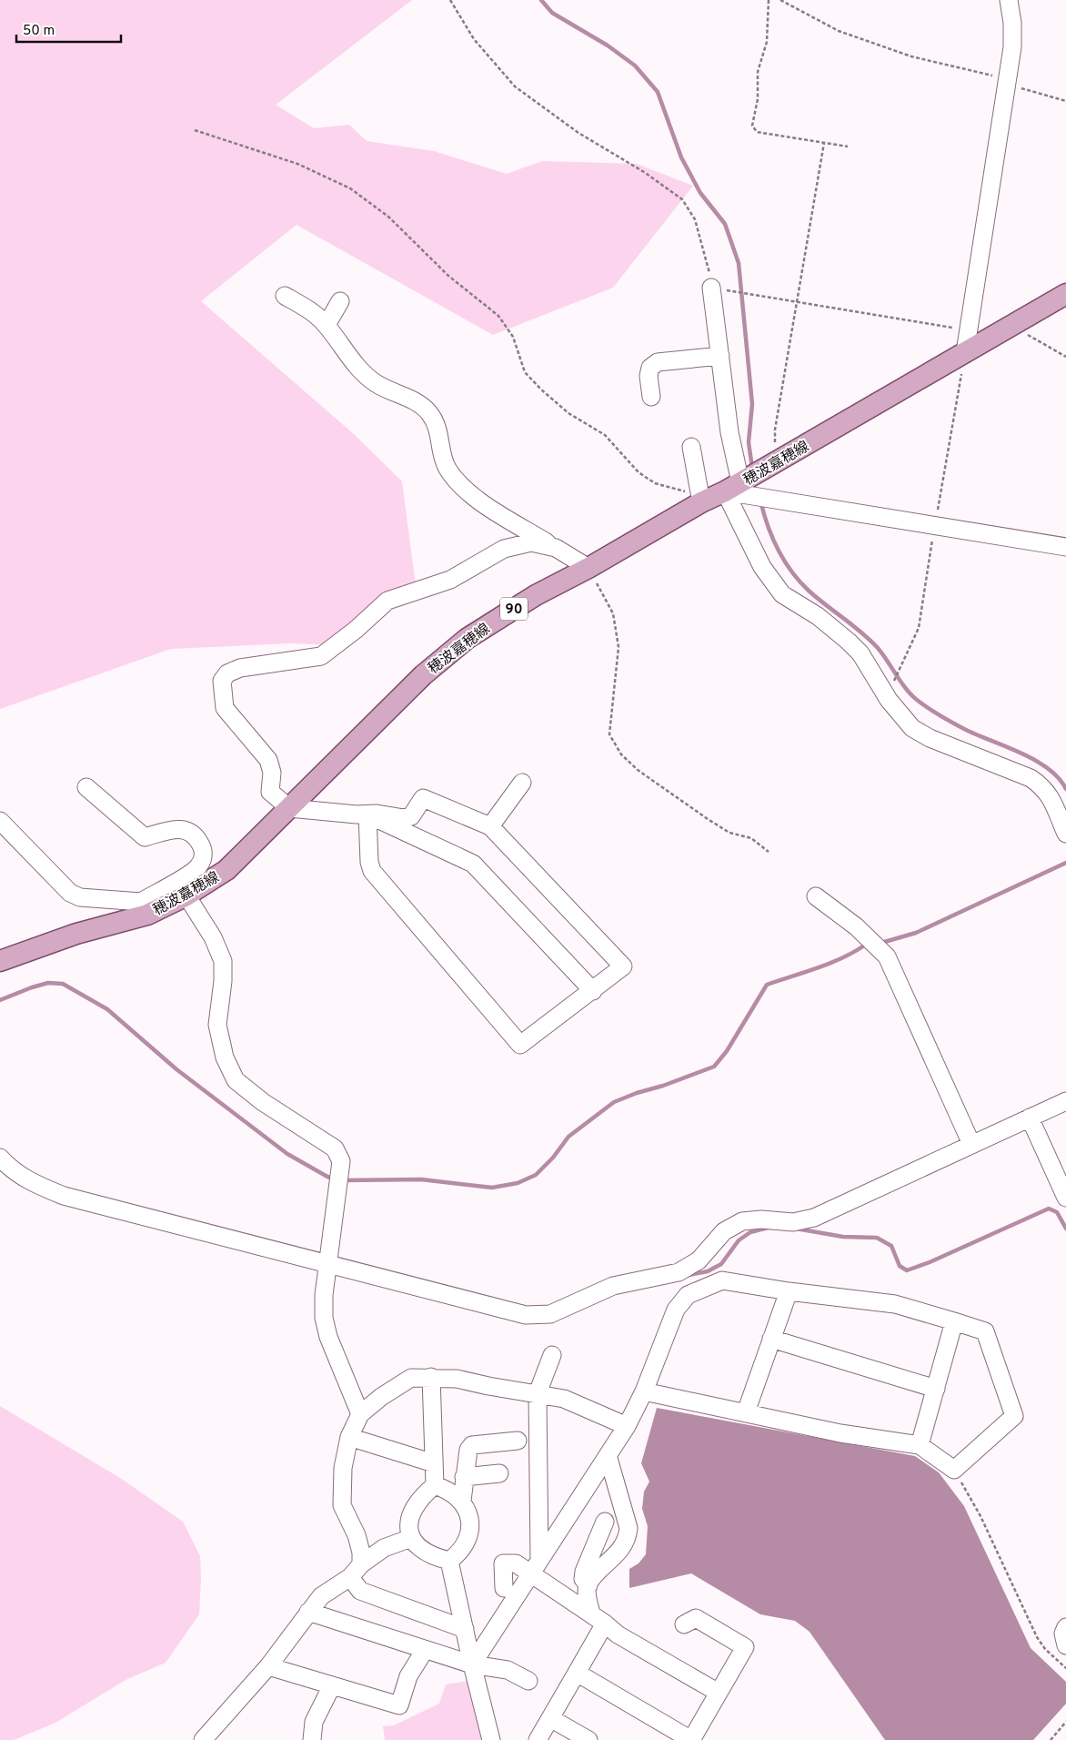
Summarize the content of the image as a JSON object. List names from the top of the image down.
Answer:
{
  "streets": {
    "main road": ["穂波嘉穂線", "90"]
  },
  "scale_bar": "50 m"
}
